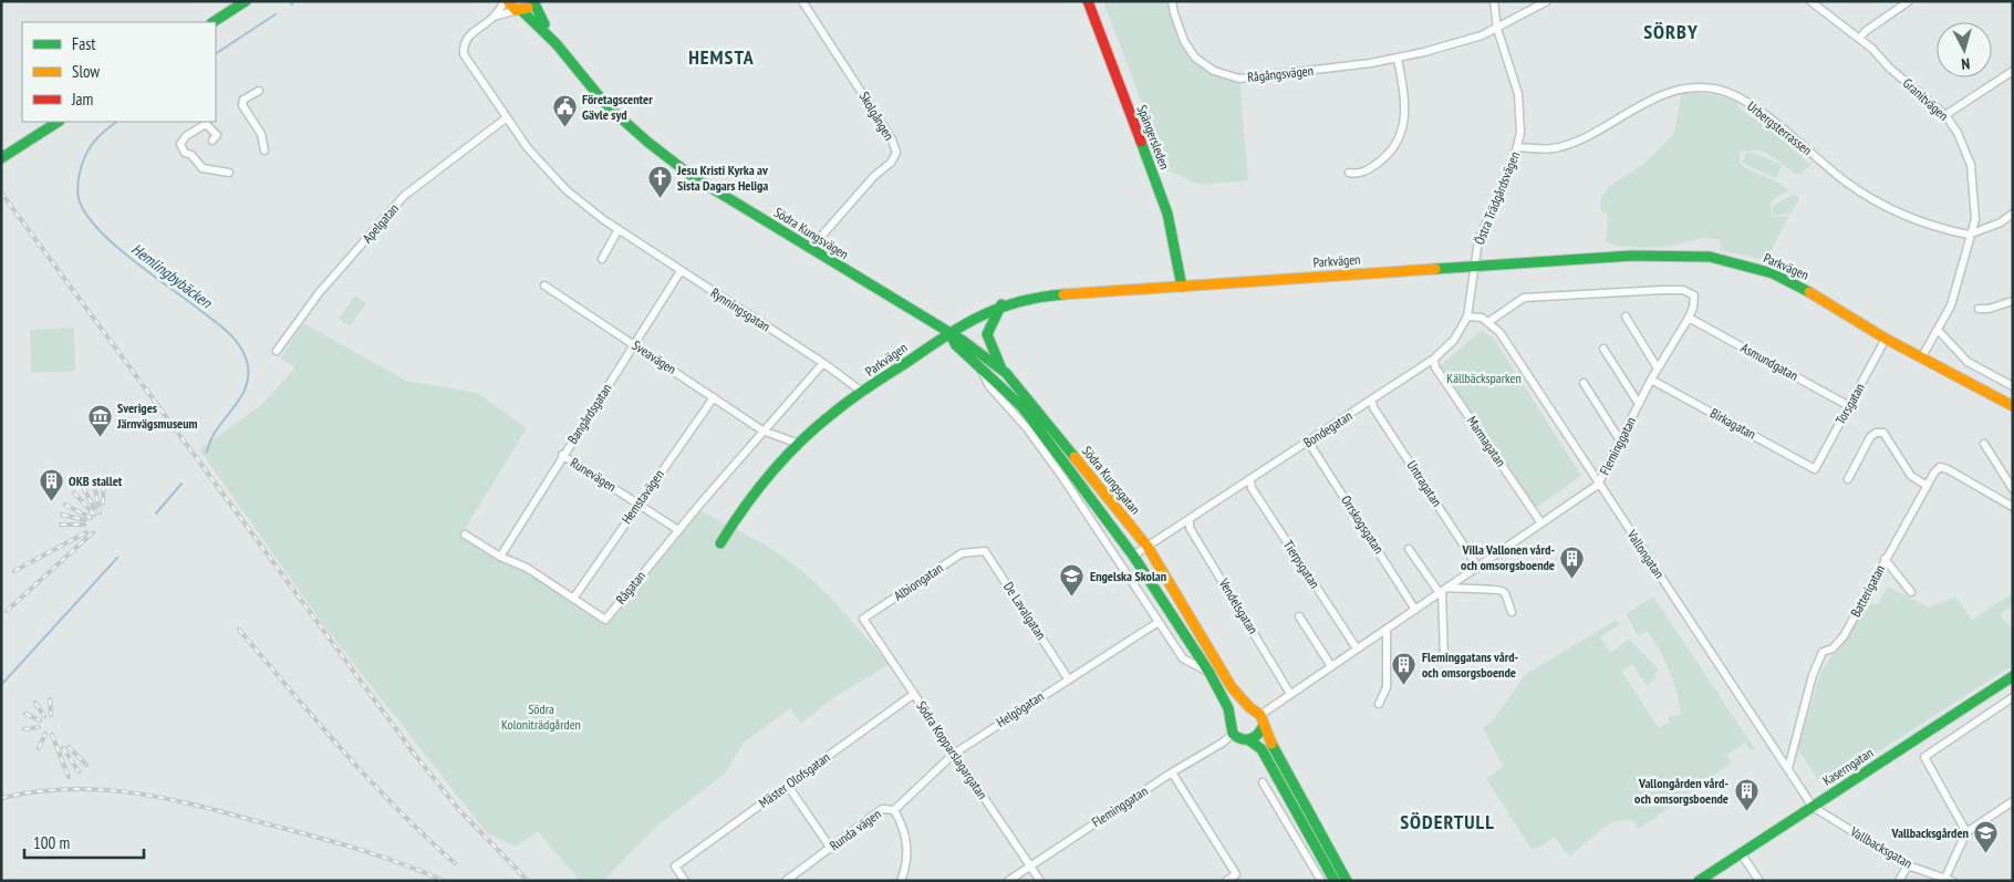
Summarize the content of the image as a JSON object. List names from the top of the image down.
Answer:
{
  "streets": {
    "main road": [
      "Spängersleden",
      "Södra Kungsvägen",
      "Parkvägen",
      "Södra Kungsgatan",
      "Kaserngatan"
    ],
    "street": [
      "Rågångsvägen",
      "Granitvägen",
      "Skolgången",
      "Urbergsterrassen",
      "Östra Trädgårdsvägen",
      "Apelgatan",
      "Rynningsgatan",
      "Sveavägen",
      "Asmundgatan",
      "Torsgatan",
      "Bangårdsgatan",
      "Birkagatan",
      "Bondegatan",
      "Marmagatan",
      "Fleminggatan",
      "Runevägen",
      "Untragatan",
      "Hemstavägen",
      "Orrskogsgatan",
      "Vallongatan",
      "Tierpsgatan",
      "Albiongatan",
      "Rågatan",
      "Batterigatan",
      "Vendelsgatan",
      "De Lavalgatan",
      "Helgögatan",
      "Södra Kopparslagargatan",
      "Mäster Olofsgatan",
      "Runda vägen",
      "Vallbacksgatan"
    ]
  },
  "crossings": [
    ["Rågångsvägen", "Östra Trädgårdsvägen"],
    ["Granitvägen", "Urbergsterrassen"],
    ["Granitvägen", "Parkvägen"],
    ["Skolgången", "Södra Kungsvägen"],
    ["Urbergsterrassen", "Östra Trädgårdsvägen"],
    ["Spängersleden", "Parkvägen"],
    ["Östra Trädgårdsvägen", "Parkvägen"],
    ["Östra Trädgårdsvägen", "Bondegatan"],
    ["Apelgatan", "Rynningsgatan"],
    ["Södra Kungsvägen", "Parkvägen"],
    ["Södra Kungsvägen", "Södra Kungsgatan"],
    ["Parkvägen", "Rynningsgatan"],
    ["Parkvägen", "Torsgatan"],
    ["Parkvägen", "Bondegatan"],
    ["Parkvägen", "Södra Kungsgatan"],
    ["Rynningsgatan", "Bangårdsgatan"],
    ["Rynningsgatan", "Rågatan"],
    ["Sveavägen", "Bangårdsgatan"],
    ["Sveavägen", "Hemstavägen"],
    ["Sveavägen", "Rågatan"],
    ["Asmundgatan", "Torsgatan"],
    ["Asmundgatan", "Fleminggatan"],
    ["Torsgatan", "Birkagatan"],
    ["Bangårdsgatan", "Runevägen"],
    ["Bangårdsgatan", "Rågatan"],
    ["Birkagatan", "Fleminggatan"],
    ["Bondegatan", "Marmagatan"],
    ["Bondegatan", "Södra Kungsgatan"],
    ["Bondegatan", "Untragatan"],
    ["Bondegatan", "Orrskogsgatan"],
    ["Bondegatan", "Tierpsgatan"],
    ["Bondegatan", "Vendelsgatan"],
    ["Marmagatan", "Fleminggatan"],
    ["Fleminggatan", "Södra Kungsgatan"],
    ["Fleminggatan", "Untragatan"],
    ["Fleminggatan", "Orrskogsgatan"],
    ["Fleminggatan", "Vallongatan"],
    ["Fleminggatan", "Tierpsgatan"],
    ["Fleminggatan", "Vendelsgatan"],
    ["Fleminggatan", "Södra Kopparslagargatan"],
    ["Runevägen", "Hemstavägen"],
    ["Runevägen", "Rågatan"],
    ["Södra Kungsgatan", "Helgögatan"],
    ["Hemstavägen", "Rågatan"],
    ["Vallongatan", "Batterigatan"],
    ["Vallongatan", "Kaserngatan"],
    ["Vallongatan", "Vallbacksgatan"],
    ["Albiongatan", "De Lavalgatan"],
    ["Albiongatan", "Södra Kopparslagargatan"],
    ["De Lavalgatan", "Helgögatan"],
    ["Helgögatan", "Södra Kopparslagargatan"],
    ["Helgögatan", "Runda vägen"],
    ["Södra Kopparslagargatan", "Mäster Olofsgatan"],
    ["Kaserngatan", "Vallbacksgatan"]
  ],
  "districts": ["SÖRBY", "HEMSTA", "SÖDERTULL"],
  "water": ["Hemlingbybäcken"],
  "parks": ["Källbäcksparken", "Södra Koloniträdgården"],
  "places": {
    "public building": ["Företagscenter Gävle syd"],
    "church": ["Jesu Kristi Kyrka av Sista Dagars Heliga"],
    "museum": ["Sveriges Järnvägsmuseum"],
    "building": [
      "OKB stallet",
      "Villa Vallonen vård- och omsorgsboende",
      "Fleminggatans vård- och omsorgsboende",
      "Vallongården vård- och omsorgsboende"
    ],
    "school or university": ["Engelska Skolan", "Vallbacksgården"]
  },
  "legend": ["Fast", "Slow", "Jam"],
  "scale_bar": "100 m",
  "north": "bottom"
}
